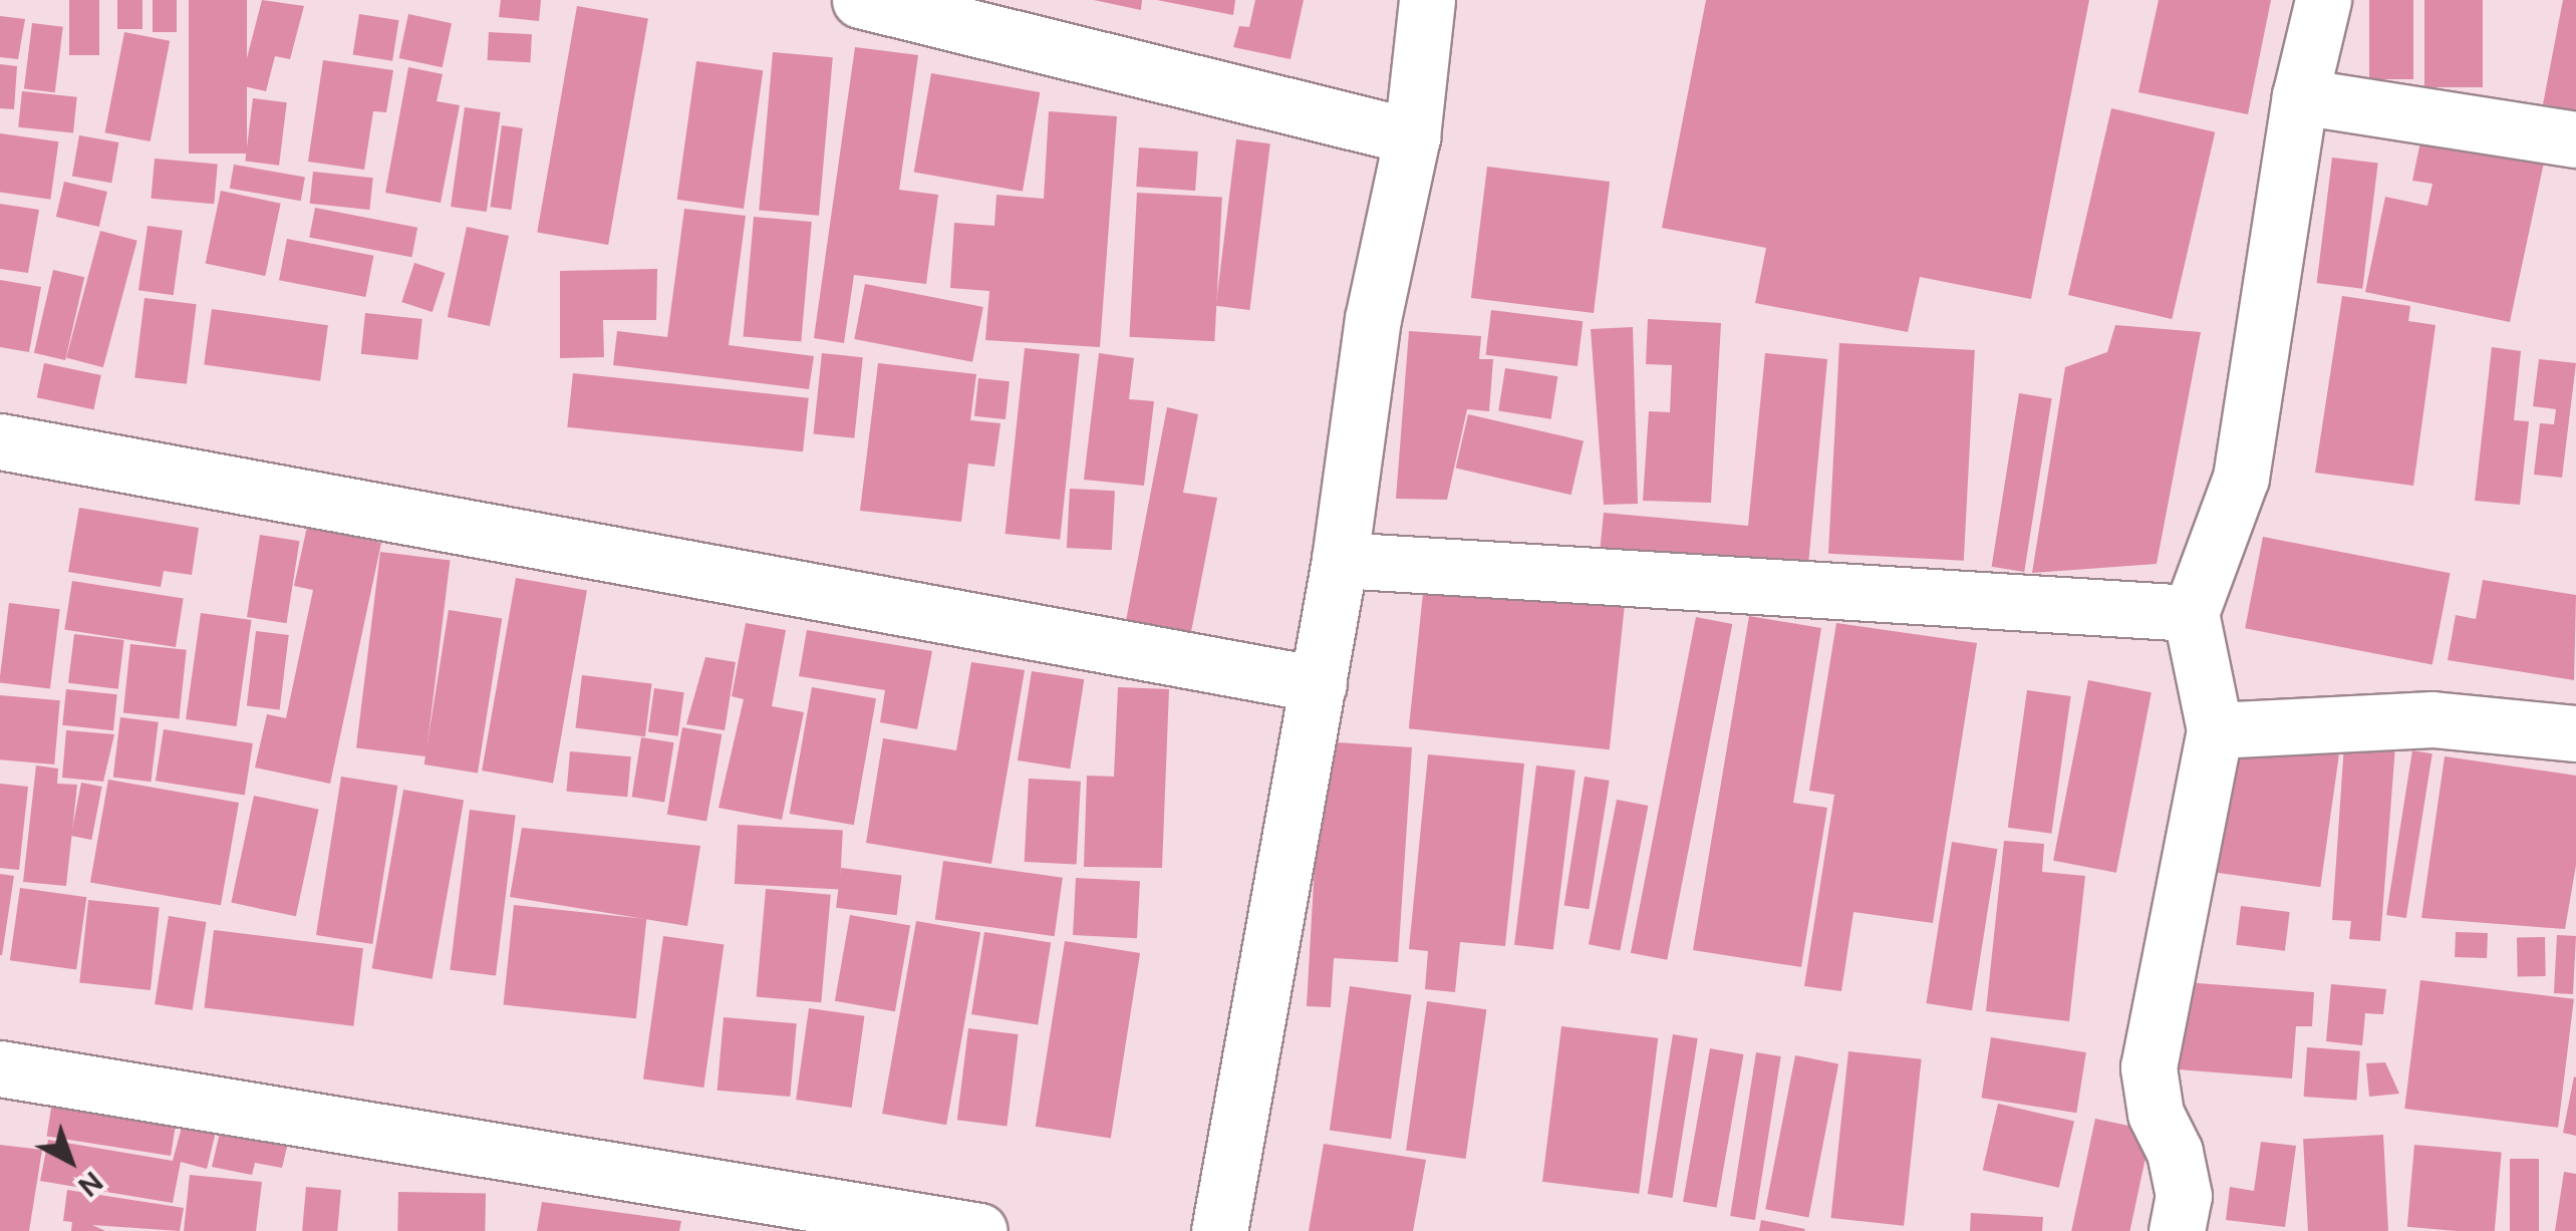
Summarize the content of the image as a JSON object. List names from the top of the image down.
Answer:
{
  "north": "bottom right"
}
